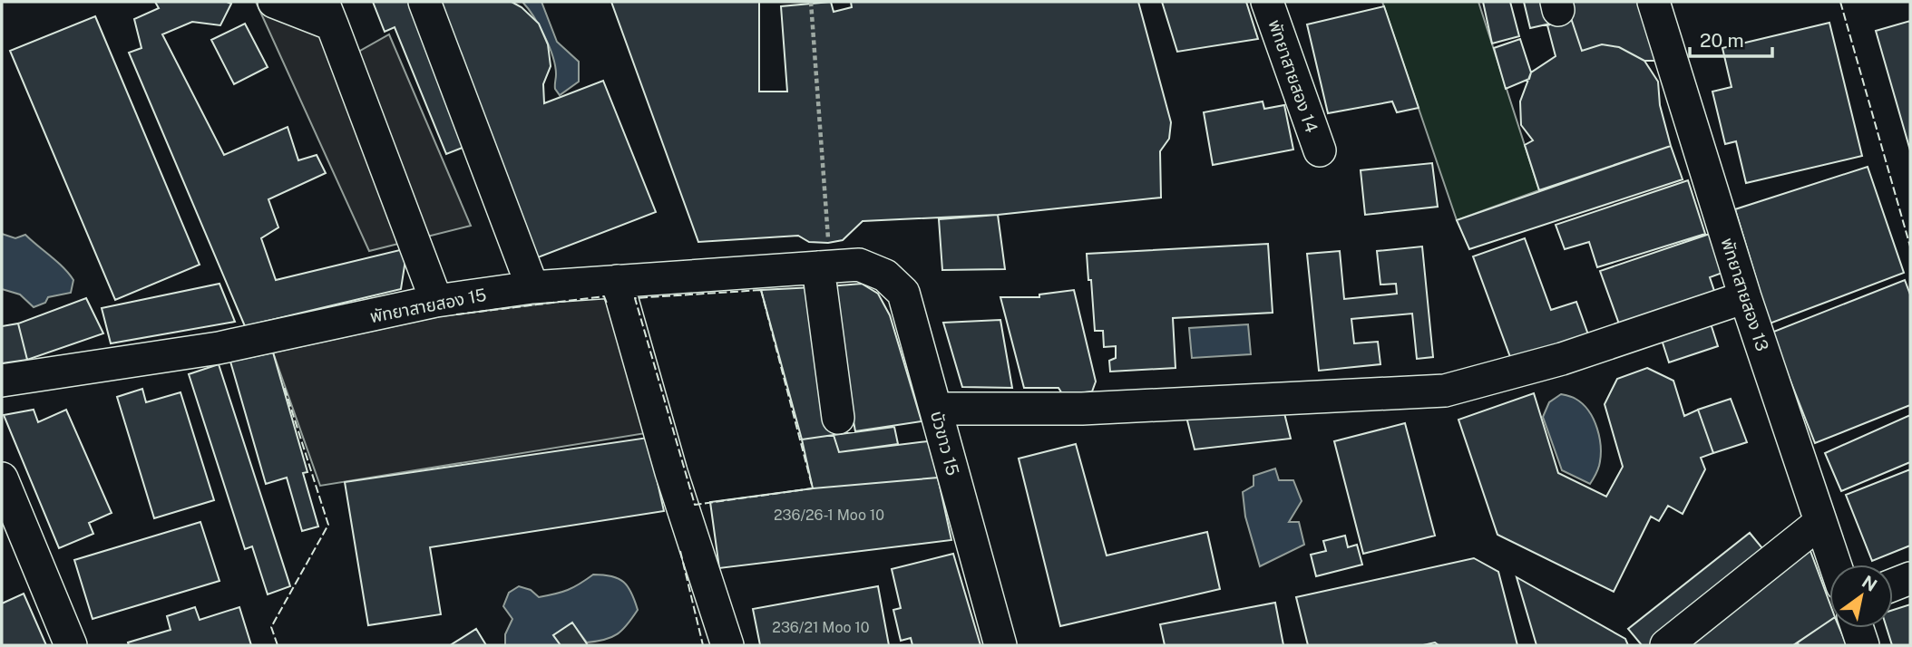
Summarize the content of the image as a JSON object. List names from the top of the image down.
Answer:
{
  "streets": {
    "street": [
      "พัทยาสายสอง 14",
      "พัทยาสายสอง 13",
      "พัทยาสายสอง 15",
      "บัวขาว 15"
    ]
  },
  "crossings": [
    ["พัทยาสายสอง 15", "บัวขาว 15"]
  ],
  "house_numbers": ["236/26-1 Moo 10", "236/21 Moo 10"],
  "scale_bar": "20 m",
  "north": "top right"
}
